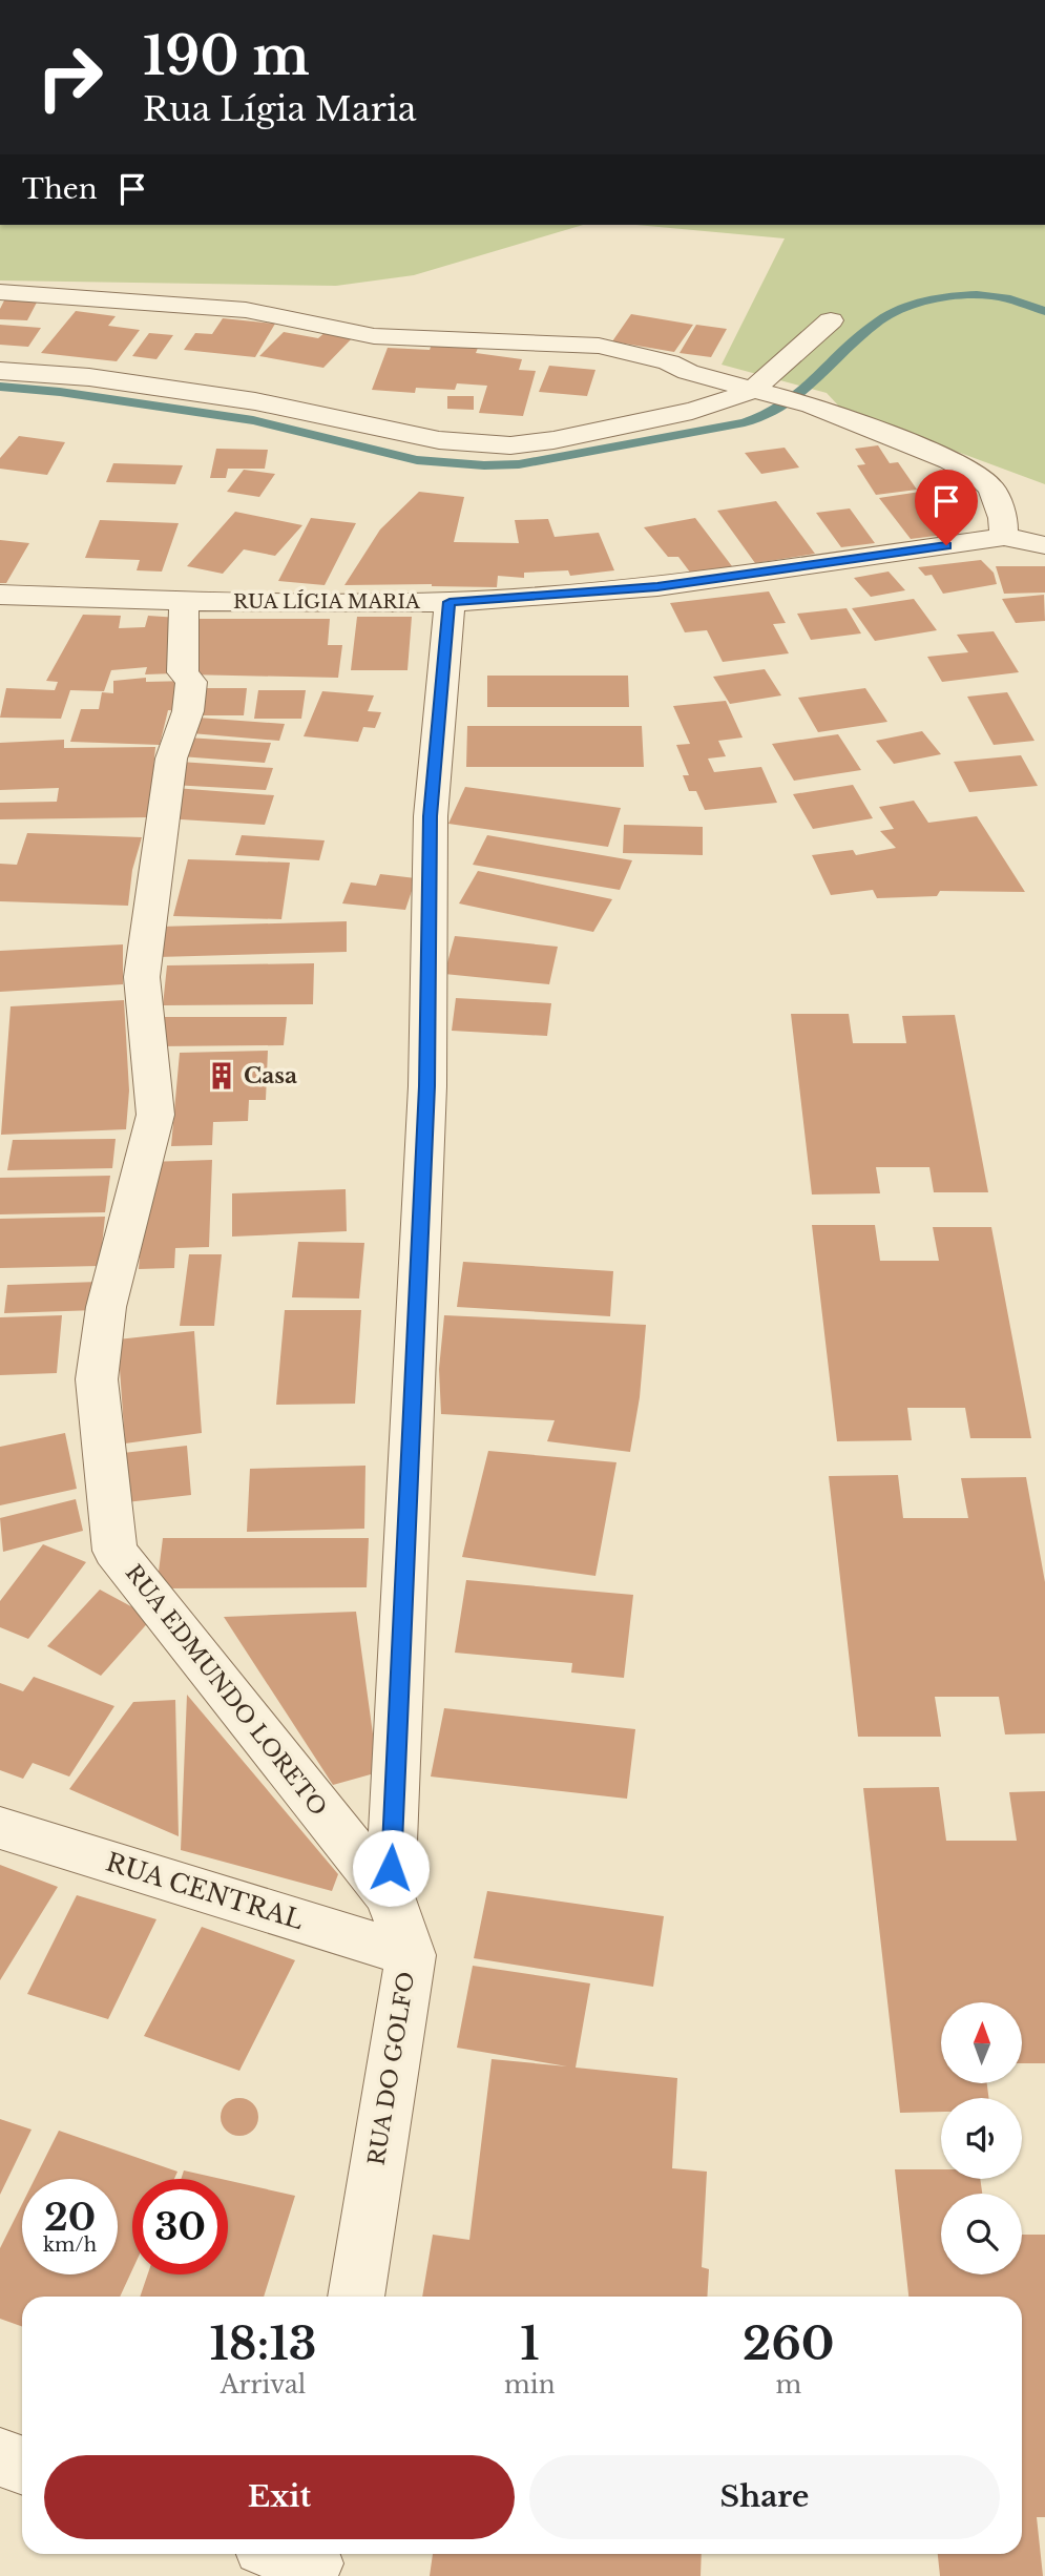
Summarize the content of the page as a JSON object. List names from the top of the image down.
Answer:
{
  "streets": {
    "street": [
      "RUA LÍGIA MARIA",
      "RUA EDMUNDO LORETO",
      "RUA CENTRAL",
      "RUA DO GOLFO"
    ]
  },
  "crossings": [
    ["RUA LÍGIA MARIA", "RUA EDMUNDO LORETO"],
    ["RUA LÍGIA MARIA", "RUA DO GOLFO"],
    ["RUA EDMUNDO LORETO", "RUA DO GOLFO"],
    ["RUA CENTRAL", "RUA DO GOLFO"]
  ],
  "places": {
    "building": ["Casa"]
  },
  "north": "top",
  "page": {
    "turn": ["190 m", "Rua Lígia Maria"],
    "then": "Then",
    "speed": "20 km/h",
    "limit": "30",
    "eta": [
      "18:13",
      "Arrival",
      "1",
      "min",
      "260",
      "m"
    ],
    "buttons": ["Exit", "Share"]
  }
}
